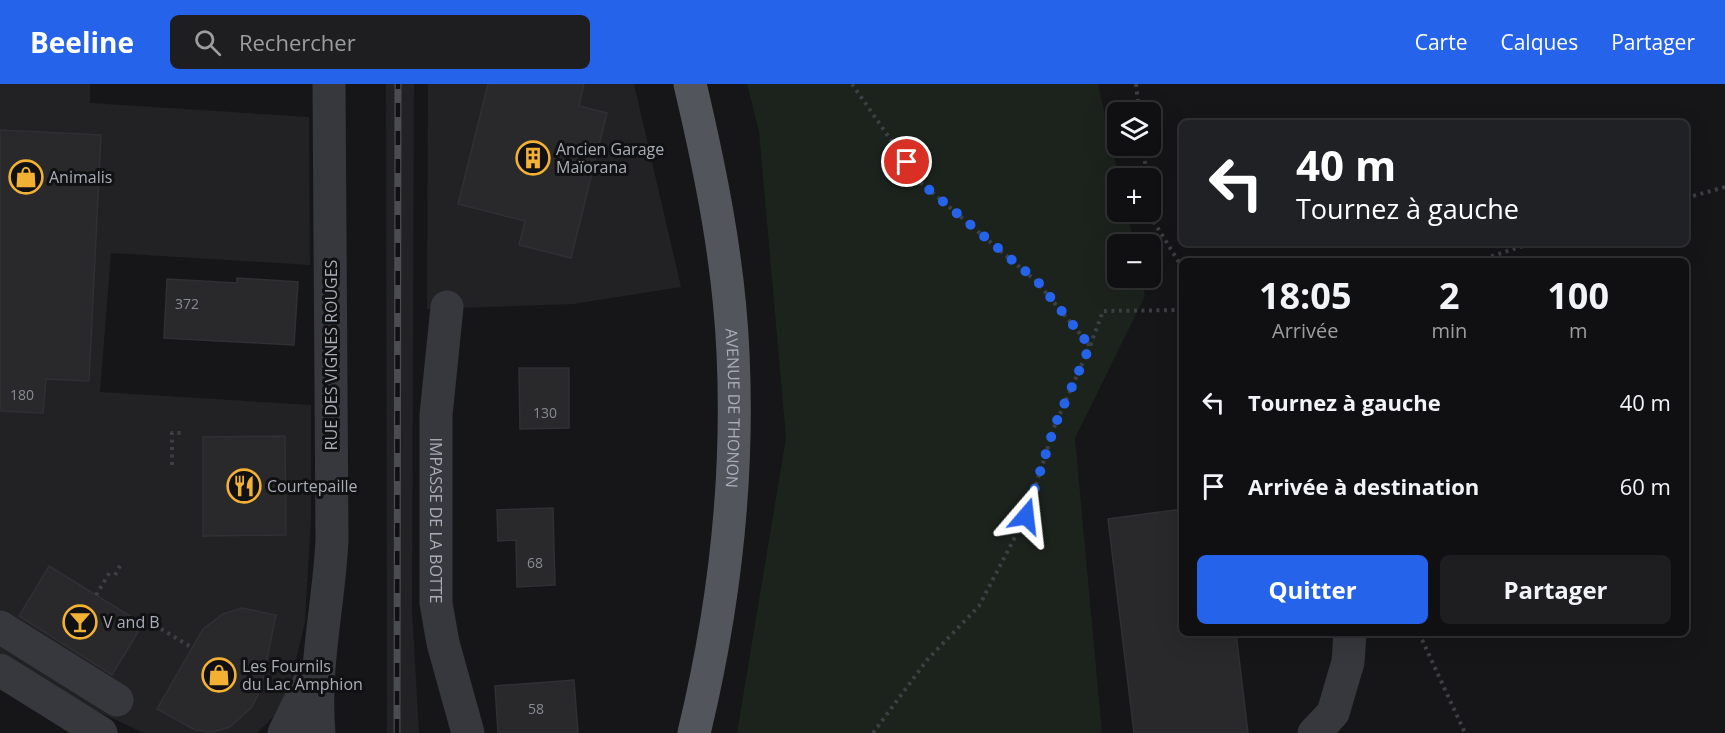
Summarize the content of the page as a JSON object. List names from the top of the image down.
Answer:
{
  "streets": {
    "main road": ["AVENUE DE THONON"],
    "street": ["RUE DES VIGNES ROUGES", "IMPASSE DE LA BOTTE"]
  },
  "places": {
    "building": ["Ancien Garage Maïorana"],
    "shop": ["Animalis", "Les Fournils du Lac Amphion"],
    "restaurant": ["Courtepaille"],
    "bar": ["V and B"]
  },
  "house_numbers": [
    "372",
    "180",
    "130",
    "68",
    "58"
  ],
  "page": {
    "header": "Beeline",
    "search": "Rechercher",
    "nav": ["Carte", "Calques", "Partager"],
    "map_buttons": ["+", "−"],
    "turn": ["40 m", "Tournez à gauche"],
    "eta": [
      "18:05",
      "Arrivée",
      "2",
      "min",
      "100",
      "m"
    ],
    "list": [
      {
        "name": "Tournez à gauche",
        "value": "40 m"
      },
      {
        "name": "Arrivée à destination",
        "value": "60 m"
      }
    ],
    "buttons": ["Quitter", "Partager"]
  }
}
